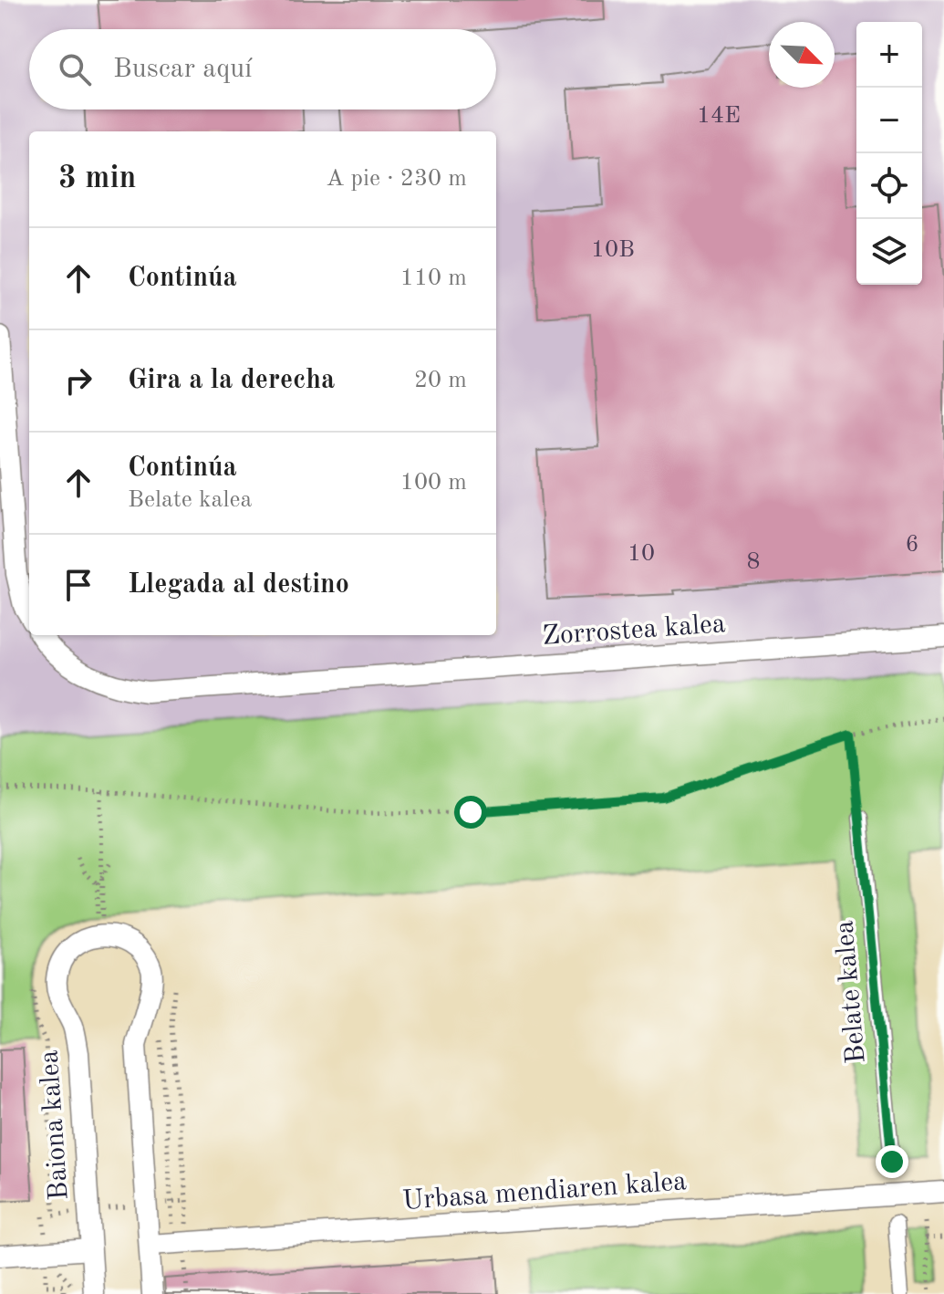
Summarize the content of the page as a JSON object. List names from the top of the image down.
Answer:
{
  "streets": {
    "street": [
      "Zorrostea kalea",
      "Belate kalea",
      "Baiona kalea",
      "Urbasa mendiaren kalea"
    ]
  },
  "crossings": [
    ["Baiona kalea", "Urbasa mendiaren kalea"]
  ],
  "house_numbers": [
    "14E",
    "10B",
    "6",
    "10",
    "8"
  ],
  "north": "bottom right",
  "page": {
    "map_buttons": ["+", "−"],
    "search": "Buscar aquí",
    "heading": ["3 min", "A pie · 230 m"],
    "list": [
      ["Continúa", "110 m"],
      ["Gira a la derecha", "20 m"],
      ["Continúa", "Belate kalea", "100 m"],
      "Llegada al destino"
    ]
  }
}
